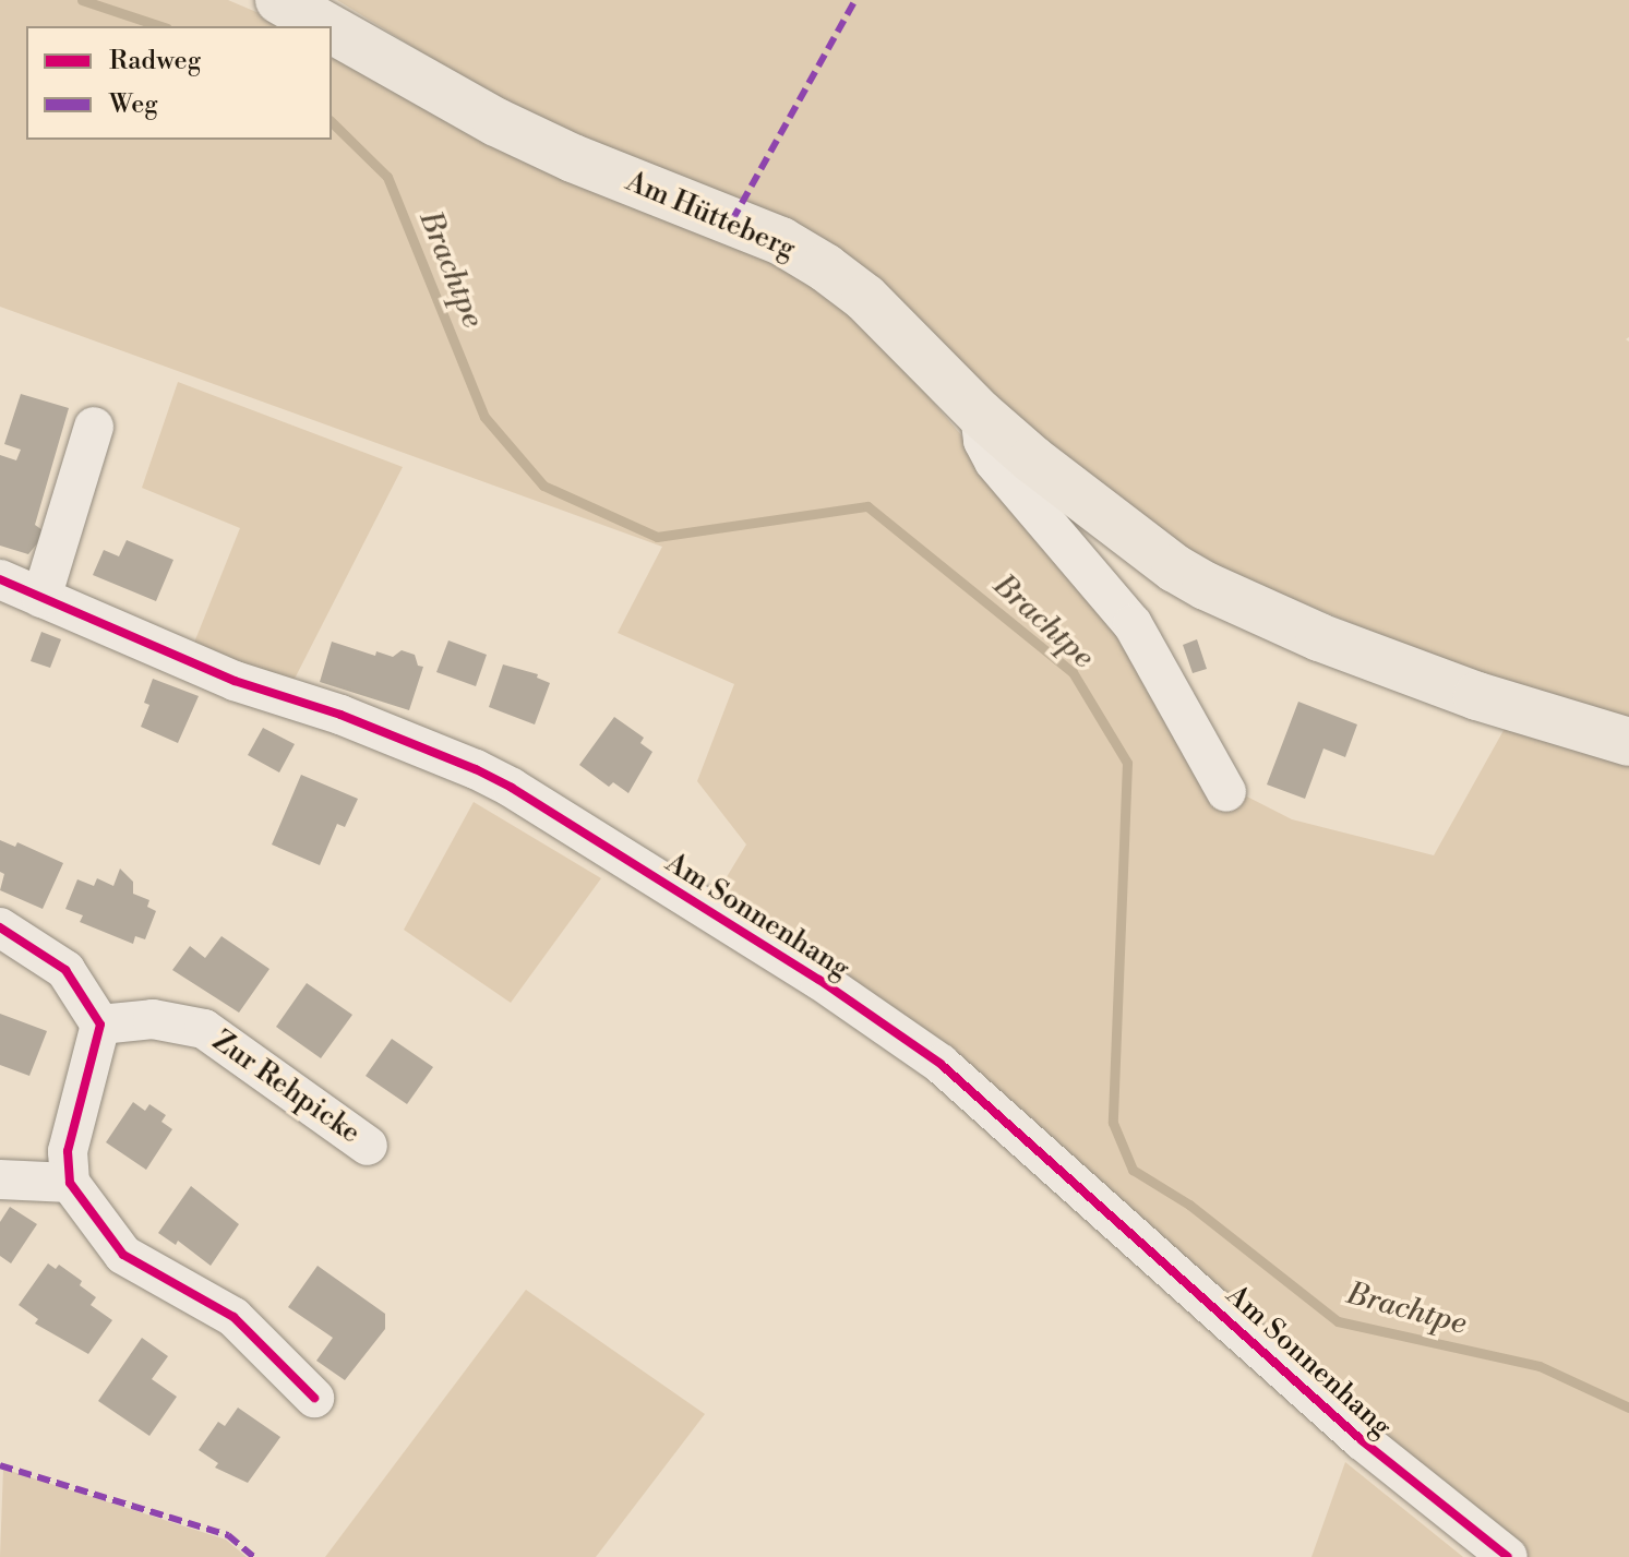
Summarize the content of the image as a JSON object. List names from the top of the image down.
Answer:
{
  "streets": {
    "main road": ["Am Hütteberg"],
    "street": ["Am Sonnenhang", "Zur Rehpicke"]
  },
  "water": ["Brachtpe"],
  "legend": ["Radweg", "Weg"]
}
